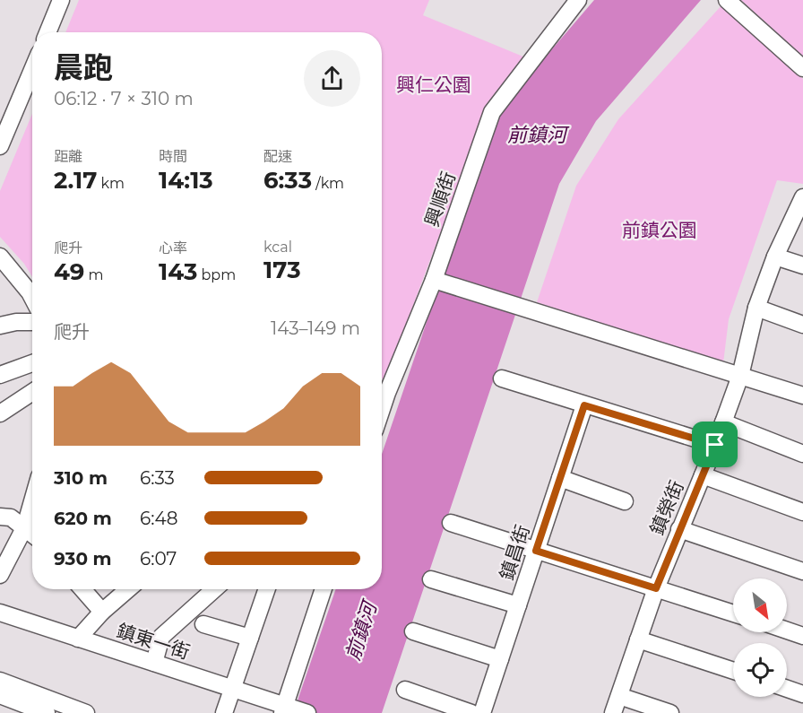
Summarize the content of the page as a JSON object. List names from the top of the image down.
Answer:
{
  "streets": {
    "street": [
      "興順街",
      "鎮榮街",
      "鎮昌街",
      "鎮東一街"
    ]
  },
  "water": ["前鎮河"],
  "parks": ["興仁公園", "前鎮公園"],
  "north": "bottom right",
  "page": {
    "heading": ["晨跑", "06:12 · 7 × 310 m"],
    "stats": [
      ["距離", "2.17 km"],
      ["時間", "14:13"],
      ["配速", "6:33 /km"],
      ["爬升", "49 m"],
      ["心率", "143 bpm"],
      ["kcal", "173"]
    ],
    "chart": ["爬升", "143–149 m"],
    "list": [
      {
        "name": "310 m",
        "note": "6:33"
      },
      {
        "name": "620 m",
        "note": "6:48"
      },
      {
        "name": "930 m",
        "note": "6:07"
      }
    ]
  }
}
